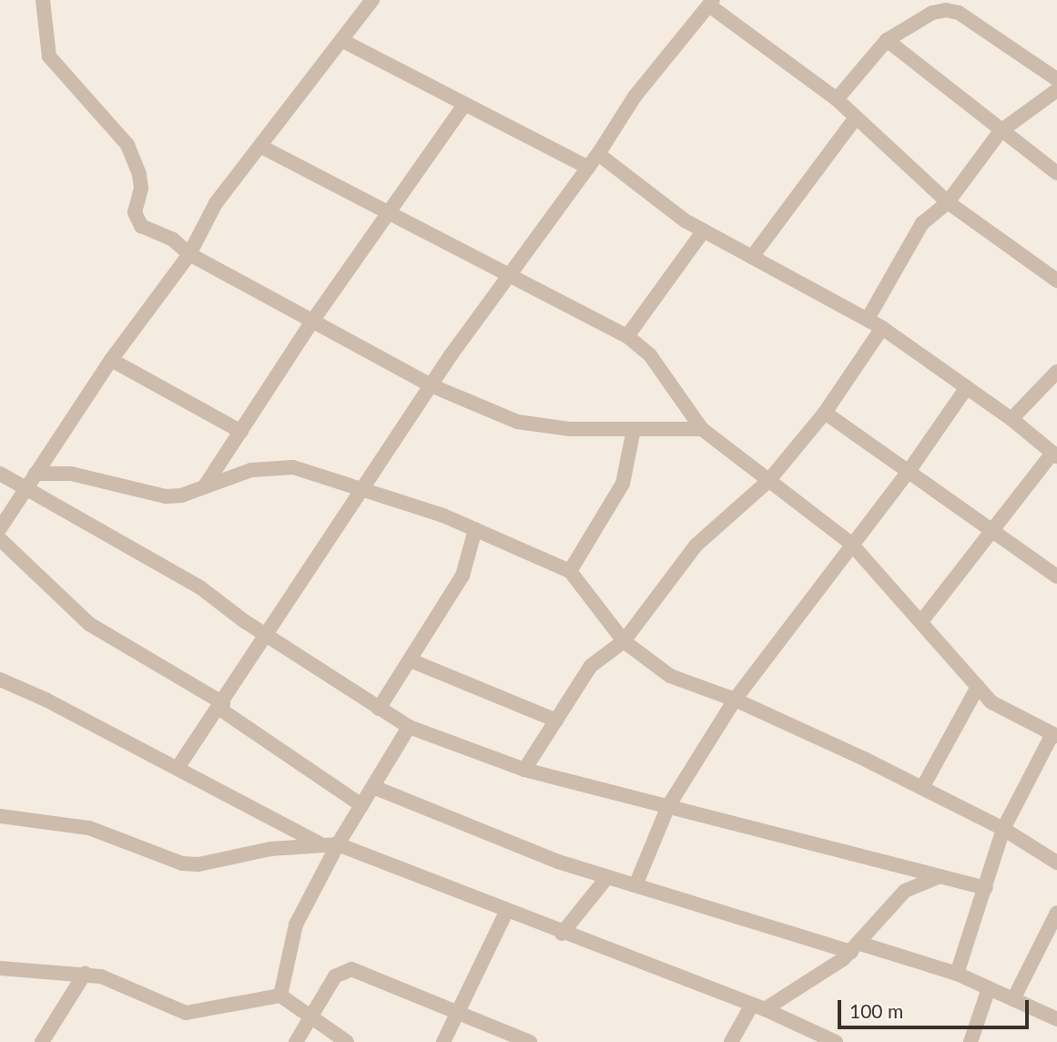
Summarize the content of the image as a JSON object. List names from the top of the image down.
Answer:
{
  "scale_bar": "100 m"
}
